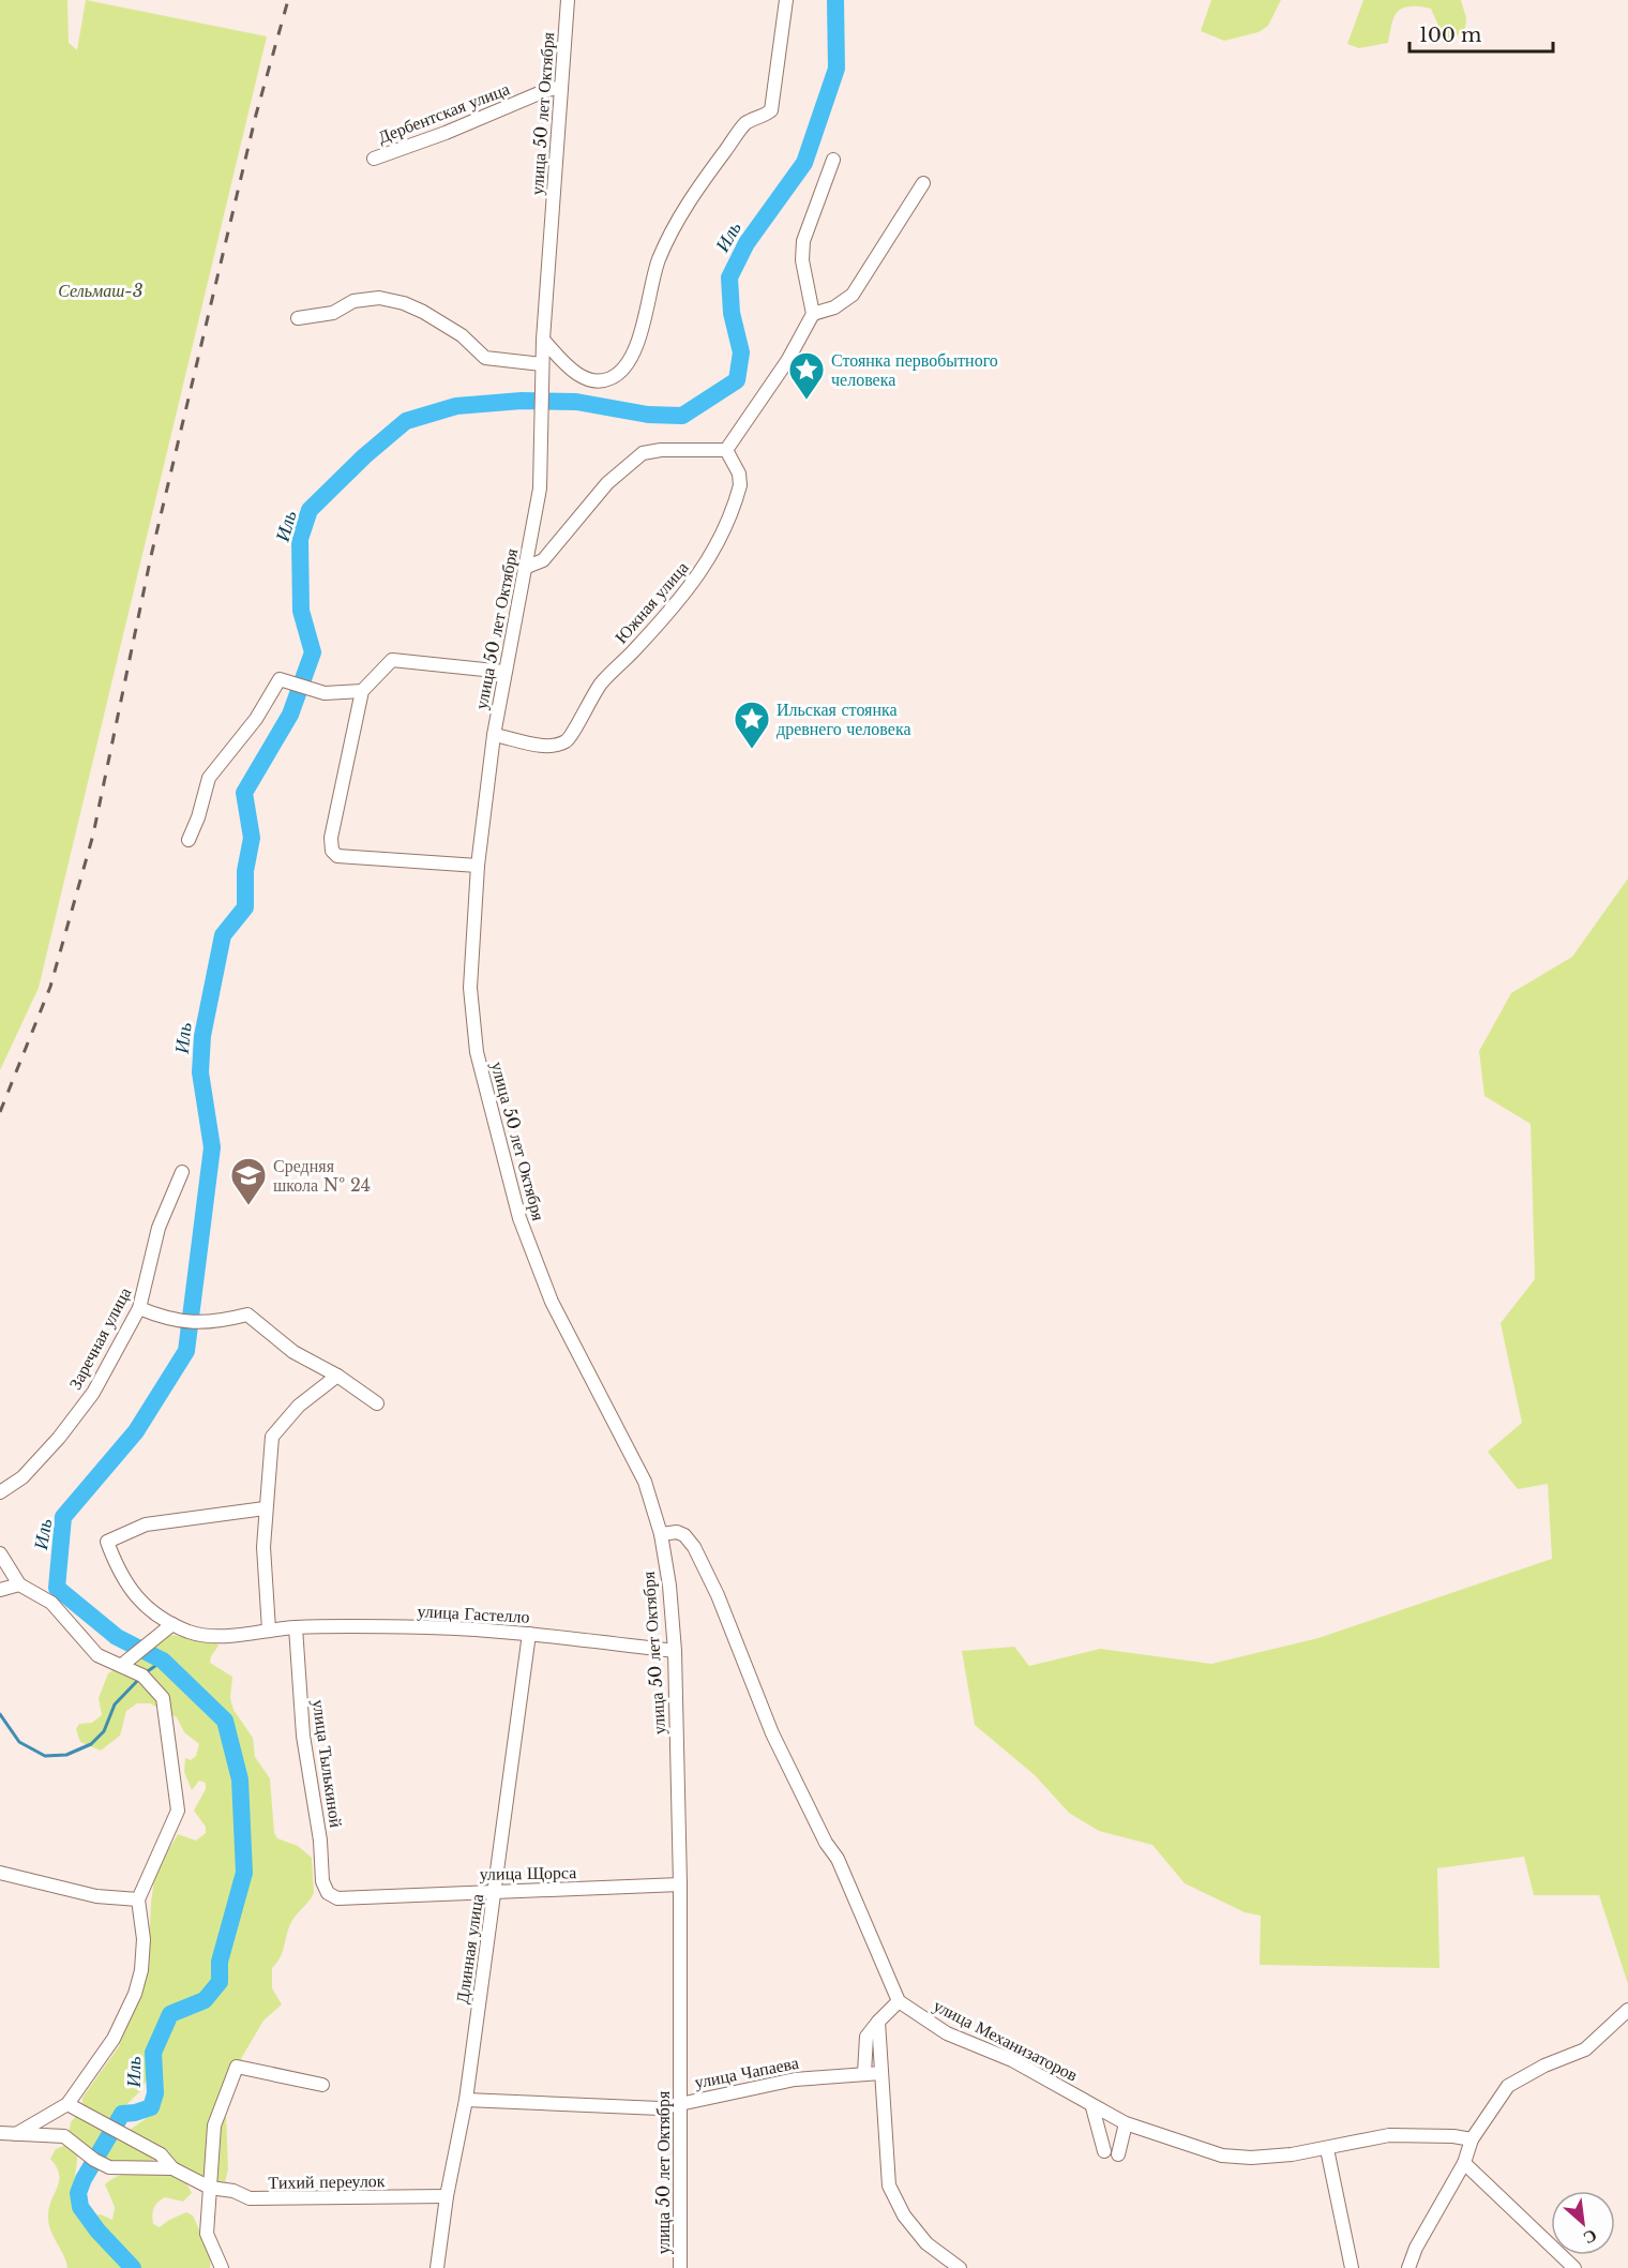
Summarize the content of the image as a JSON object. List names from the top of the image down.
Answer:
{
  "streets": {
    "street": [
      "Дербентская улица",
      "улица 50 лет Октября",
      "Южная улица",
      "Заречная улица",
      "улица Гастелло",
      "улица Тылькиной",
      "улица Щорса",
      "Длинная улица",
      "улица Механизаторов",
      "улица Чапаева",
      "Тихий переулок"
    ]
  },
  "crossings": [
    ["Дербентская улица", "улица 50 лет Октября"],
    ["улица 50 лет Октября", "Южная улица"],
    ["улица 50 лет Октября", "улица Гастелло"],
    ["улица 50 лет Октября", "улица Щорса"],
    ["улица 50 лет Октября", "улица Чапаева"],
    ["улица Гастелло", "улица Тылькиной"],
    ["улица Гастелло", "Длинная улица"],
    ["улица Тылькиной", "улица Щорса"],
    ["улица Щорса", "Длинная улица"],
    ["Длинная улица", "улица Чапаева"],
    ["Длинная улица", "Тихий переулок"]
  ],
  "water": ["Иль"],
  "parks": ["Сельмаш-3"],
  "places": {
    "place": ["Стоянка первобытного человека", "Ильская стоянка древнего человека"],
    "school or university": ["Средняя школа № 24"]
  },
  "scale_bar": "100 m",
  "north": "bottom right"
}
